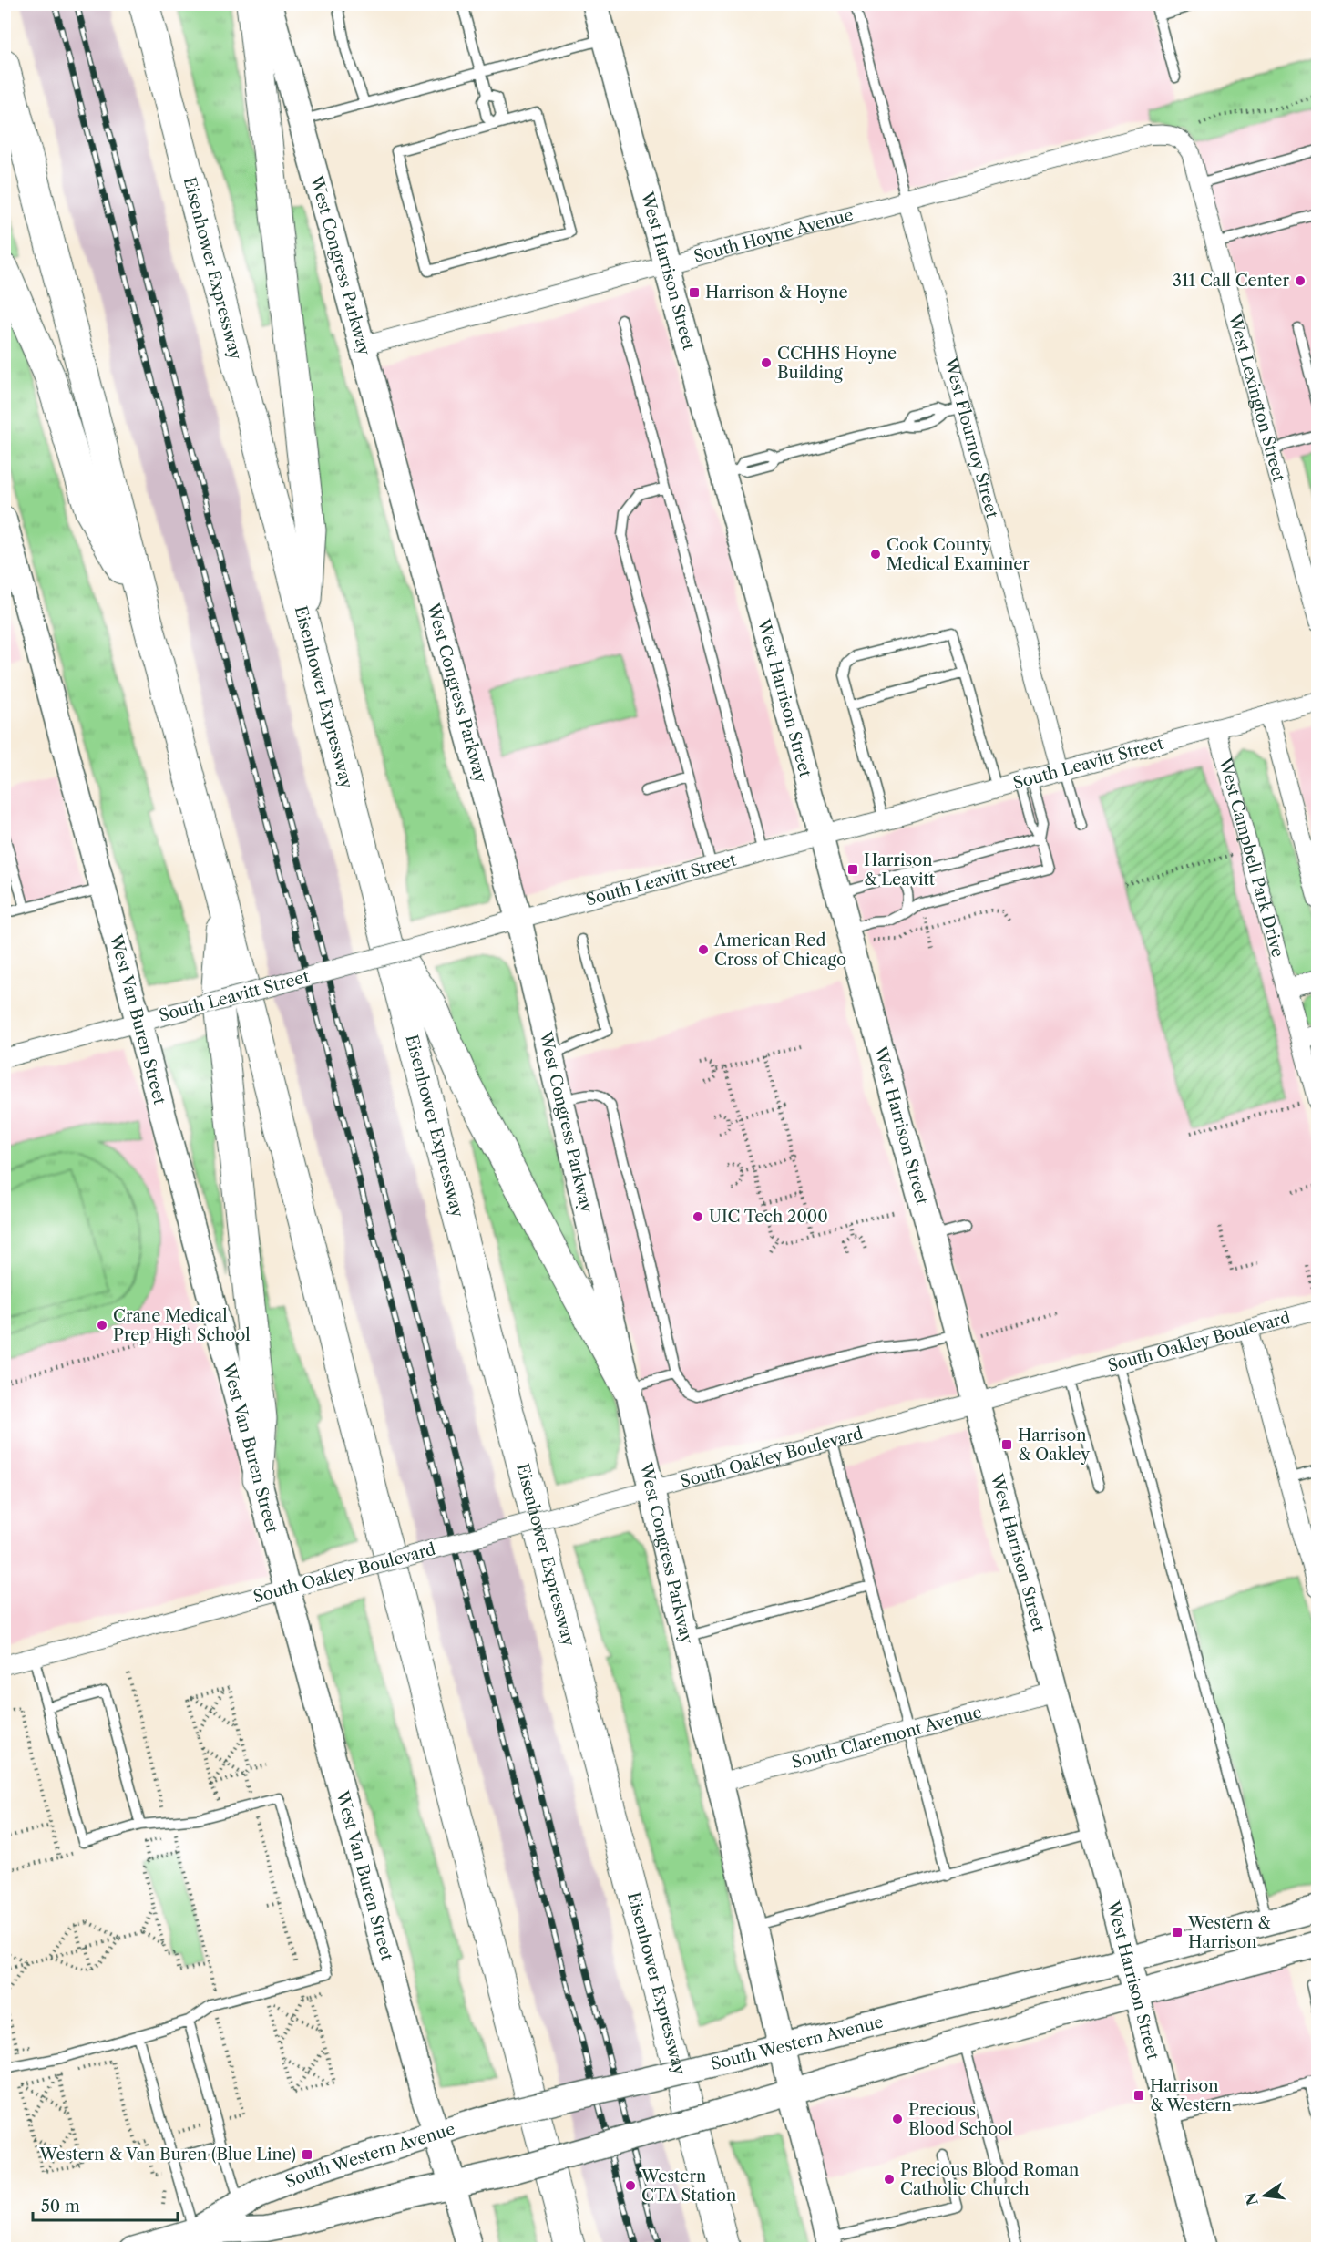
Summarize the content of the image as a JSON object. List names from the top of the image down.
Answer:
{
  "streets": {
    "highway": ["Eisenhower Expressway"],
    "street": [
      "South Hoyne Avenue",
      "West Congress Parkway",
      "West Harrison Street",
      "West Lexington Street",
      "West Flournoy Street",
      "South Leavitt Street",
      "West Campbell Park Drive",
      "West Van Buren Street",
      "South Oakley Boulevard",
      "South Claremont Avenue",
      "South Western Avenue"
    ]
  },
  "crossings": [
    ["South Hoyne Avenue", "West Congress Parkway"],
    ["South Hoyne Avenue", "West Harrison Street"],
    ["South Hoyne Avenue", "West Lexington Street"],
    ["South Hoyne Avenue", "West Flournoy Street"],
    ["West Congress Parkway", "South Leavitt Street"],
    ["West Congress Parkway", "South Oakley Boulevard"],
    ["West Congress Parkway", "South Claremont Avenue"],
    ["West Congress Parkway", "South Western Avenue"],
    ["West Harrison Street", "South Leavitt Street"],
    ["West Harrison Street", "South Oakley Boulevard"],
    ["West Harrison Street", "South Claremont Avenue"],
    ["West Harrison Street", "South Western Avenue"],
    ["West Flournoy Street", "South Leavitt Street"],
    ["South Leavitt Street", "West Campbell Park Drive"],
    ["South Leavitt Street", "West Van Buren Street"],
    ["West Van Buren Street", "South Oakley Boulevard"],
    ["West Van Buren Street", "South Western Avenue"]
  ],
  "places": {
    "other": [
      "311 Call Center",
      "CCHHS Hoyne Building",
      "Cook County Medical Examiner",
      "American Red Cross of Chicago",
      "UIC Tech 2000",
      "Crane Medical Prep High School",
      "Precious Blood School",
      "Precious Blood Roman Catholic Church",
      "Western CTA Station"
    ],
    "transit": [
      "Harrison & Hoyne",
      "Harrison & Leavitt",
      "Harrison & Oakley",
      "Western & Harrison",
      "Harrison & Western",
      "Western & Van Buren (Blue Line)"
    ]
  },
  "scale_bar": "50 m",
  "north": "left"
}
